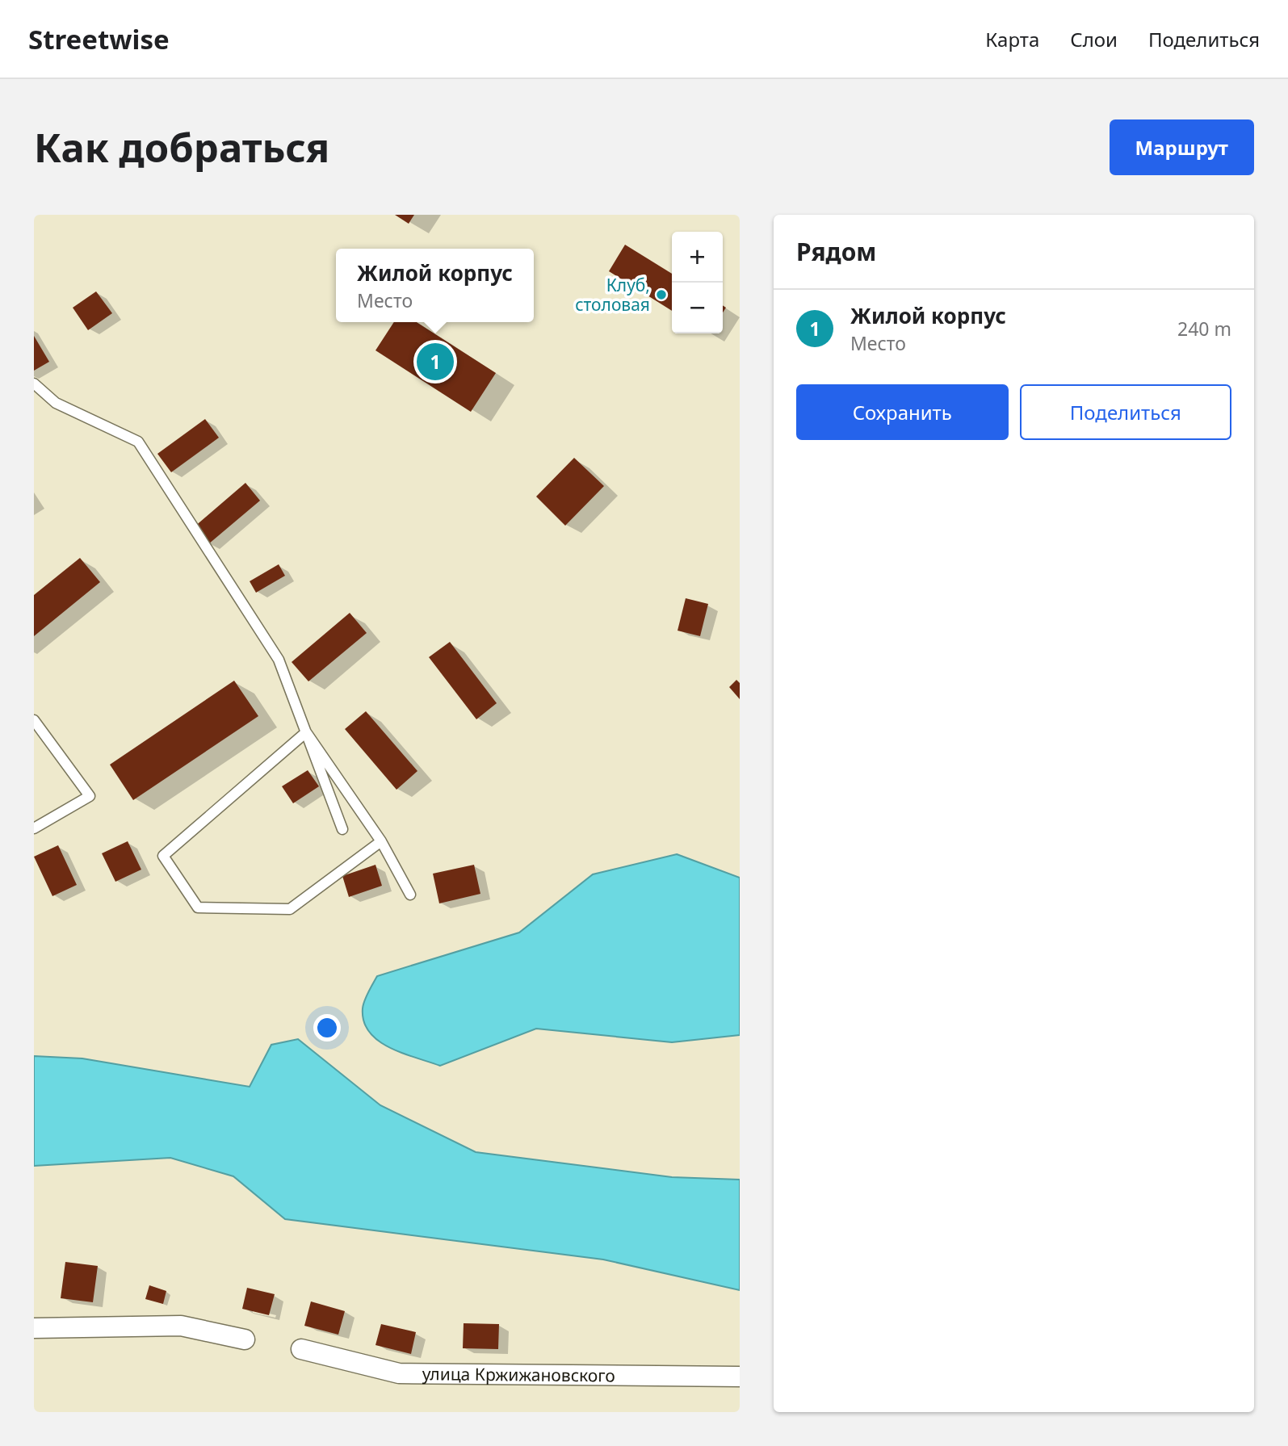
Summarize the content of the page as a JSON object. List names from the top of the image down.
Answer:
{
  "streets": {
    "street": ["улица Кржижановского"]
  },
  "places": ["Клуб, столовая"],
  "page": {
    "header": "Streetwise",
    "nav": ["Карта", "Слои", "Поделиться"],
    "buttons": [
      "Маршрут",
      ["Сохранить", "Поделиться"]
    ],
    "title": "Как добраться",
    "heading": "Рядом",
    "map_buttons": ["+", "−"],
    "popup": ["Жилой корпус", "Место"],
    "list": [
      {
        "mark": "1",
        "name": "Жилой корпус",
        "note": "Место",
        "value": "240 m"
      }
    ],
    "pins": "1"
  }
}
